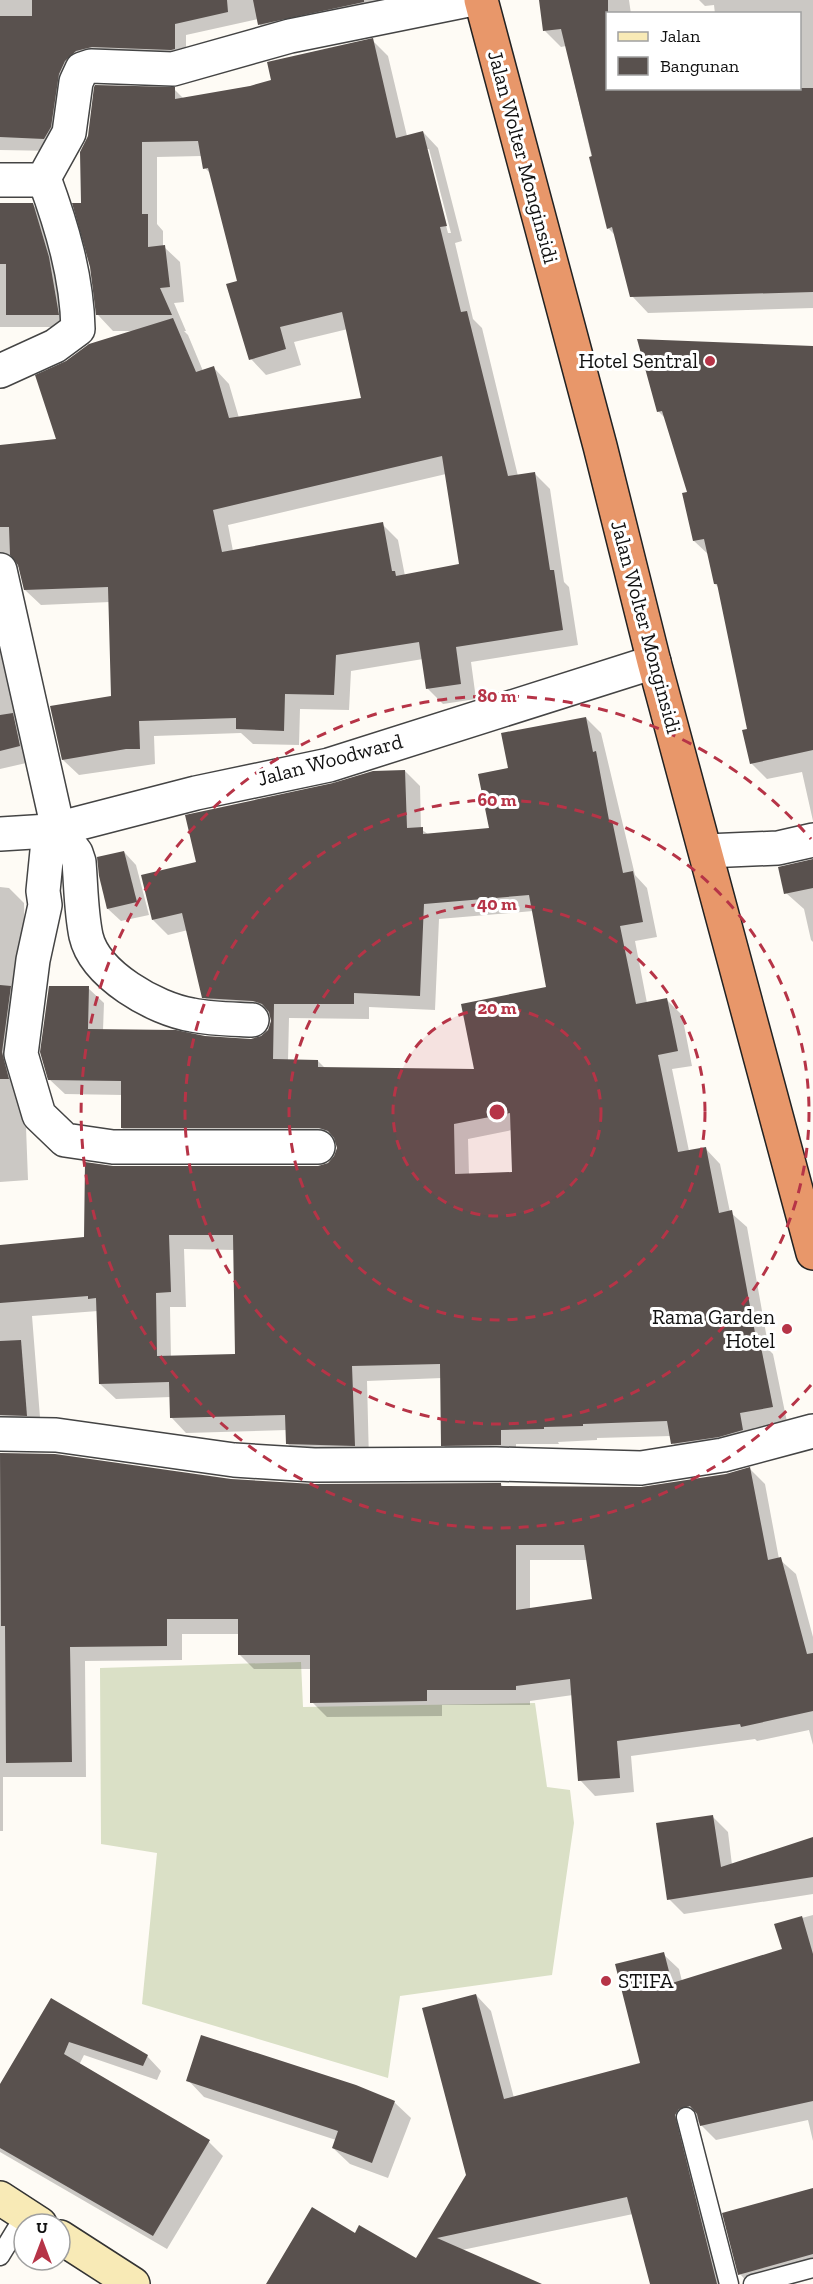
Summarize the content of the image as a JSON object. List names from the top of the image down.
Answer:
{
  "streets": {
    "highway": ["Jalan Wolter Monginsidi"],
    "street": ["Jalan Woodward"]
  },
  "crossings": [
    ["Jalan Wolter Monginsidi", "Jalan Woodward"]
  ],
  "places": ["Hotel Sentral", "Rama Garden Hotel", "STIFA"],
  "legend": ["Jalan", "Bangunan"],
  "north": "top",
  "rings": [
    "80 m",
    "60 m",
    "40 m",
    "20 m"
  ]
}
